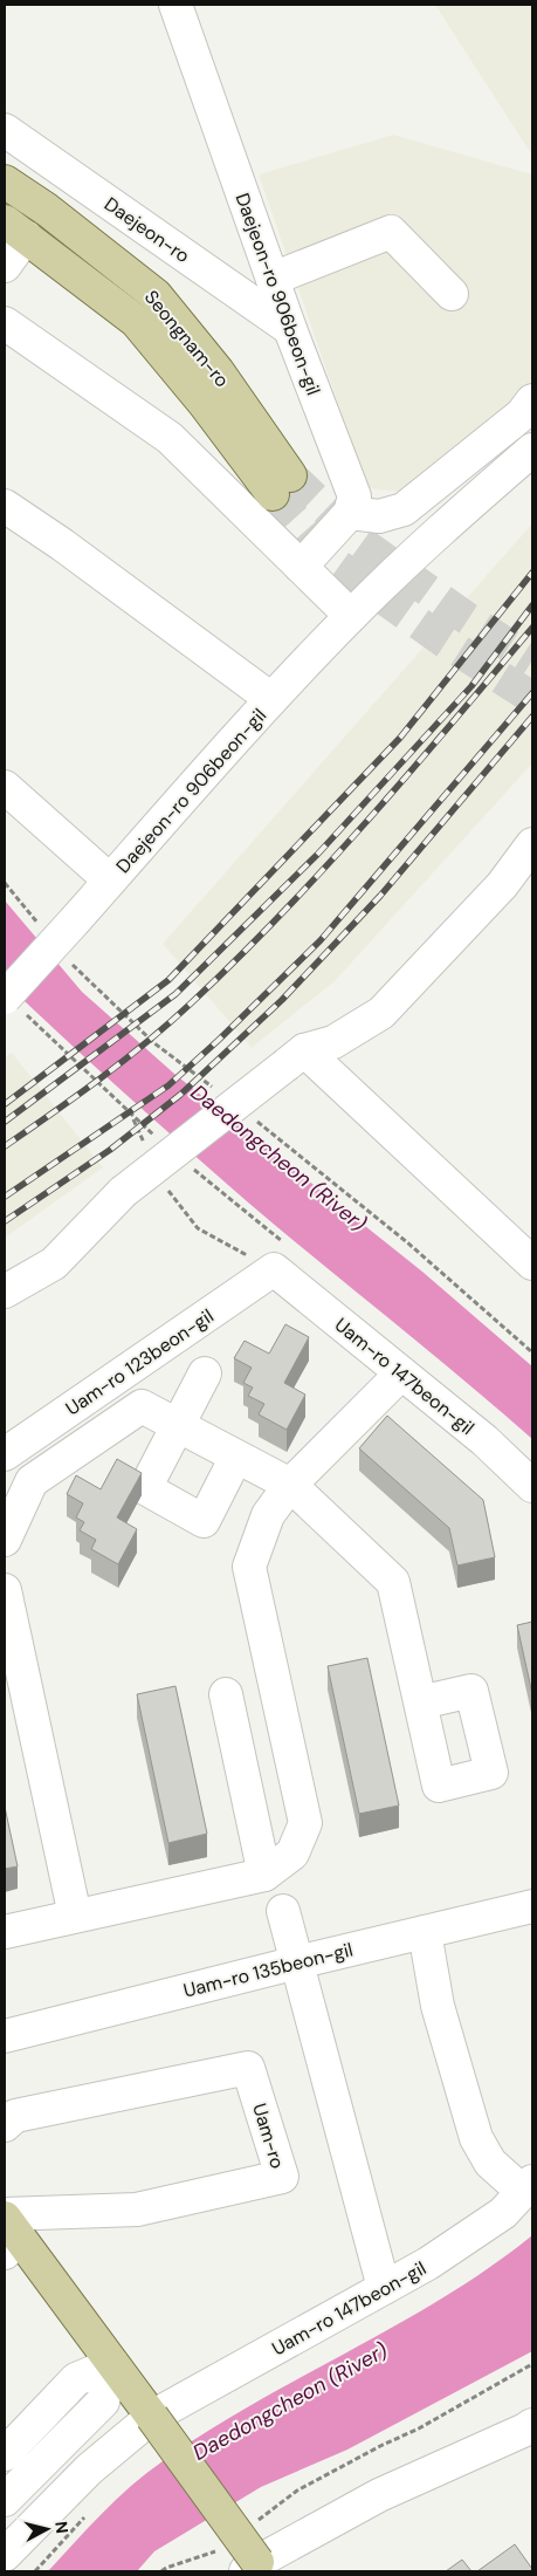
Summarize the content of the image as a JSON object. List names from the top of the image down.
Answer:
{
  "streets": {
    "main road": ["Seongnam-ro", "Uam-ro"],
    "street": [
      "Daejeon-ro",
      "Daejeon-ro 906beon-gil",
      "Uam-ro 123beon-gil",
      "Uam-ro 147beon-gil",
      "Uam-ro 135beon-gil"
    ]
  },
  "crossings": [
    ["Daejeon-ro", "Daejeon-ro 906beon-gil"],
    ["Uam-ro 123beon-gil", "Uam-ro 147beon-gil"],
    ["Uam-ro 147beon-gil", "Uam-ro"]
  ],
  "water": ["Daedongcheon (River)"],
  "north": "right"
}
